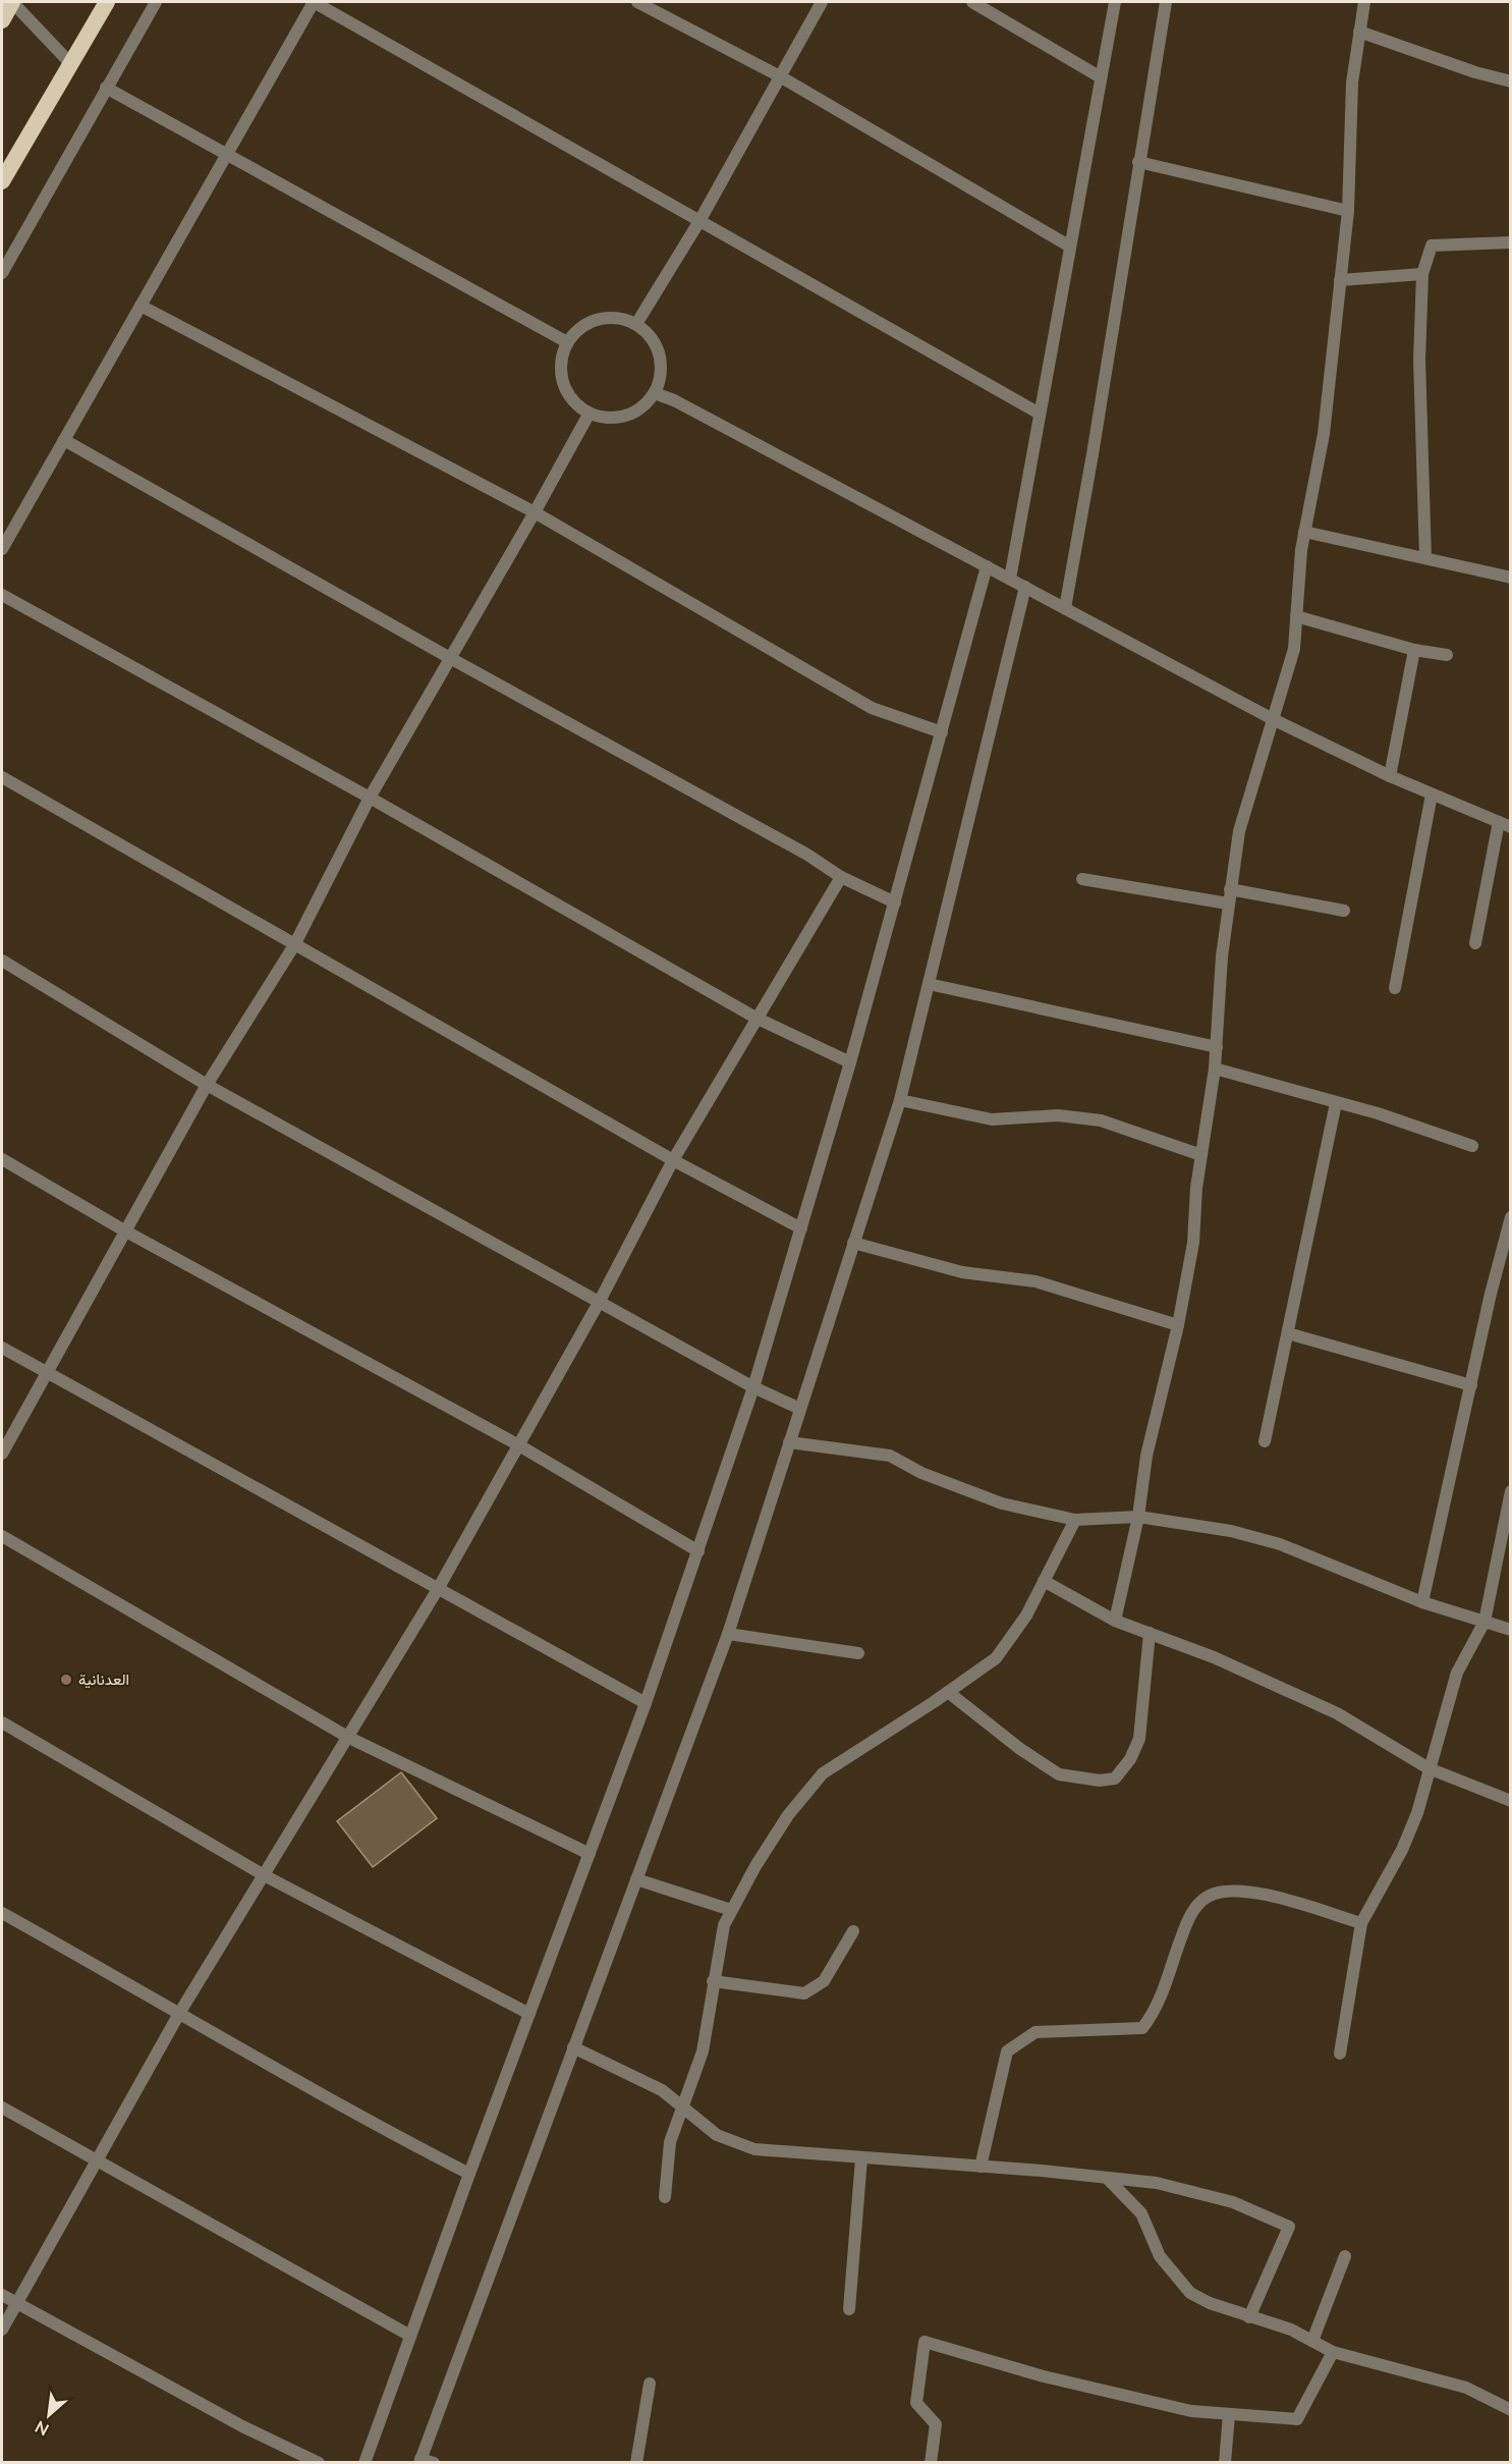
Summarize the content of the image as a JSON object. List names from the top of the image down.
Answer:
{
  "places": ["العدنانية"],
  "north": "bottom left"
}
